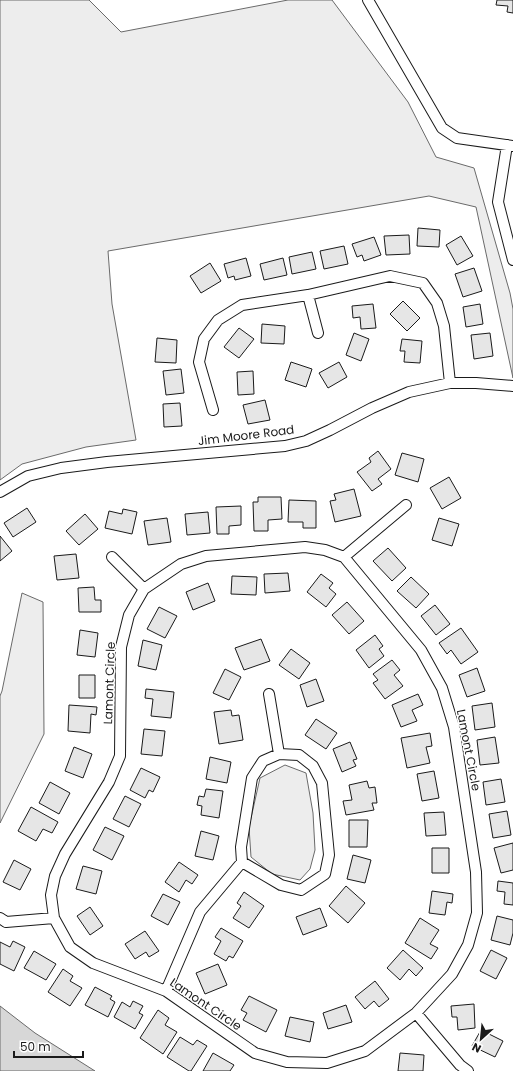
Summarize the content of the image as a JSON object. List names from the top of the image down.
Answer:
{
  "streets": {
    "street": ["Jim Moore Road", "Lamont Circle"]
  },
  "scale_bar": "50 m",
  "north": "bottom left"
}
